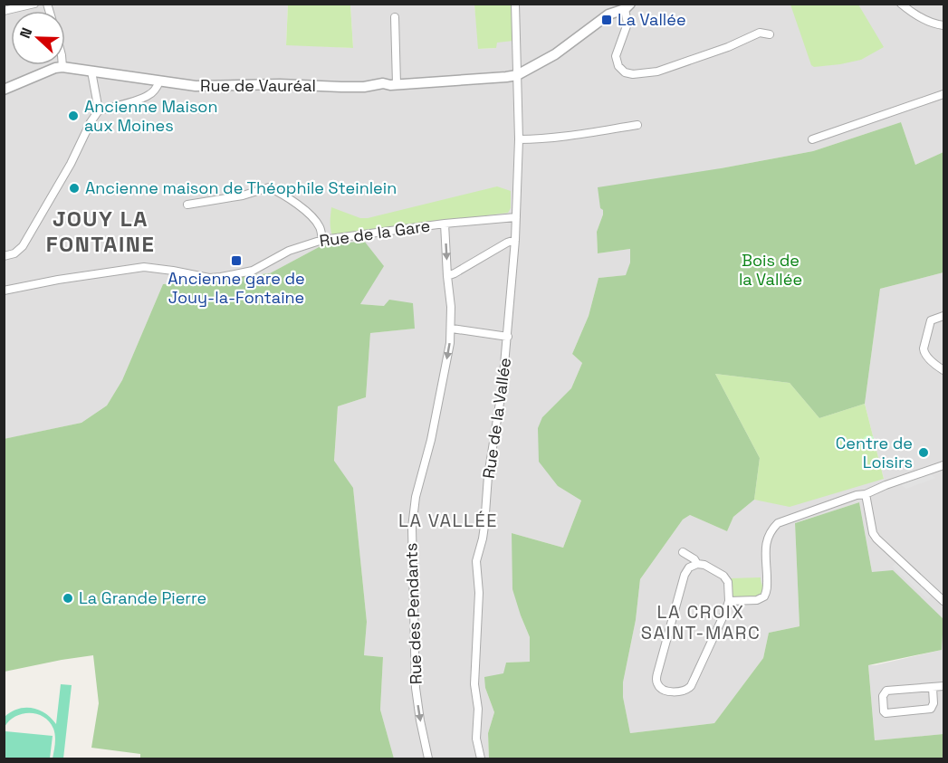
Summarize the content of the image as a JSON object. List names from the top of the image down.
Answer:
{
  "streets": {
    "street": [
      "Rue de Vauréal",
      "Rue de la Gare",
      "Rue de la Vallée",
      "Rue des Pendants"
    ]
  },
  "crossings": [
    ["Rue de Vauréal", "Rue de la Vallée"],
    ["Rue de la Gare", "Rue de la Vallée"],
    ["Rue de la Gare", "Rue des Pendants"]
  ],
  "one_way": ["Rue des Pendants"],
  "districts": ["JOUY LA FONTAINE", "LA VALLÉE", "LA CROIX SAINT-MARC"],
  "parks": ["Bois de la Vallée"],
  "places": {
    "transit": ["La Vallée", "Ancienne gare de Jouy-la-Fontaine"],
    "other": [
      "Ancienne Maison aux Moines",
      "Ancienne maison de Théophile Steinlein",
      "Centre de Loisirs",
      "La Grande Pierre"
    ]
  },
  "north": "left"
}
